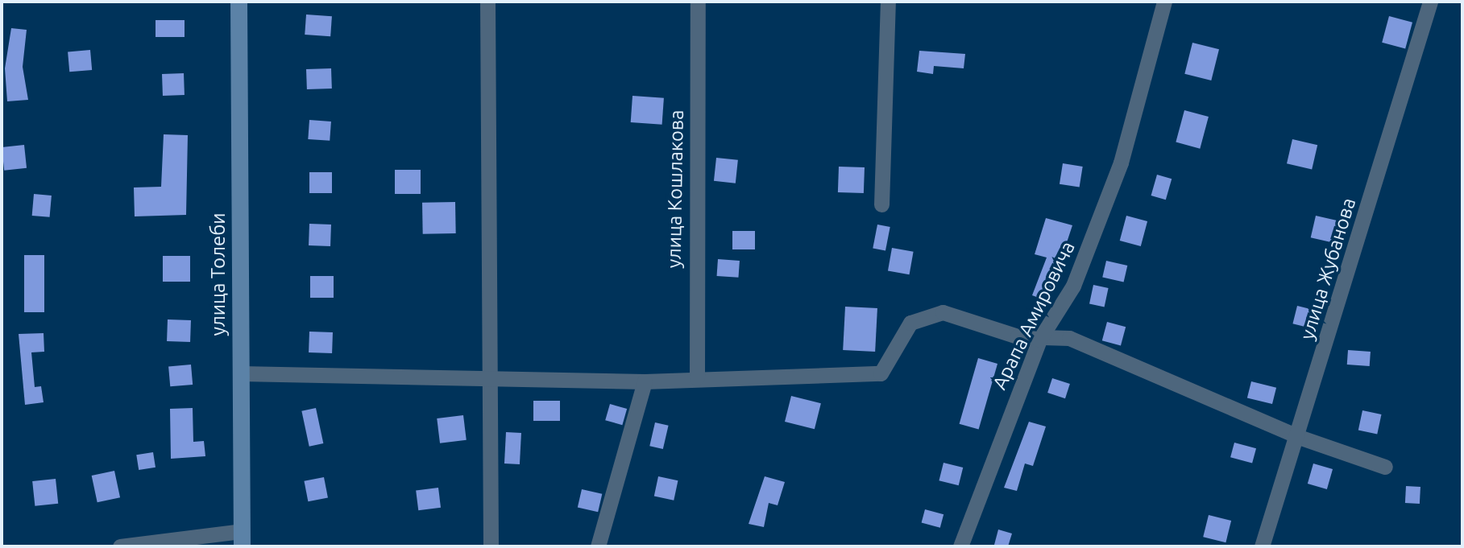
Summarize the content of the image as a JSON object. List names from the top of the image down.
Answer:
{
  "streets": {
    "street": [
      "улица Кошлакова",
      "улица Жубанова",
      "улица Толеби",
      "Арапа Амировича"
    ]
  }
}
